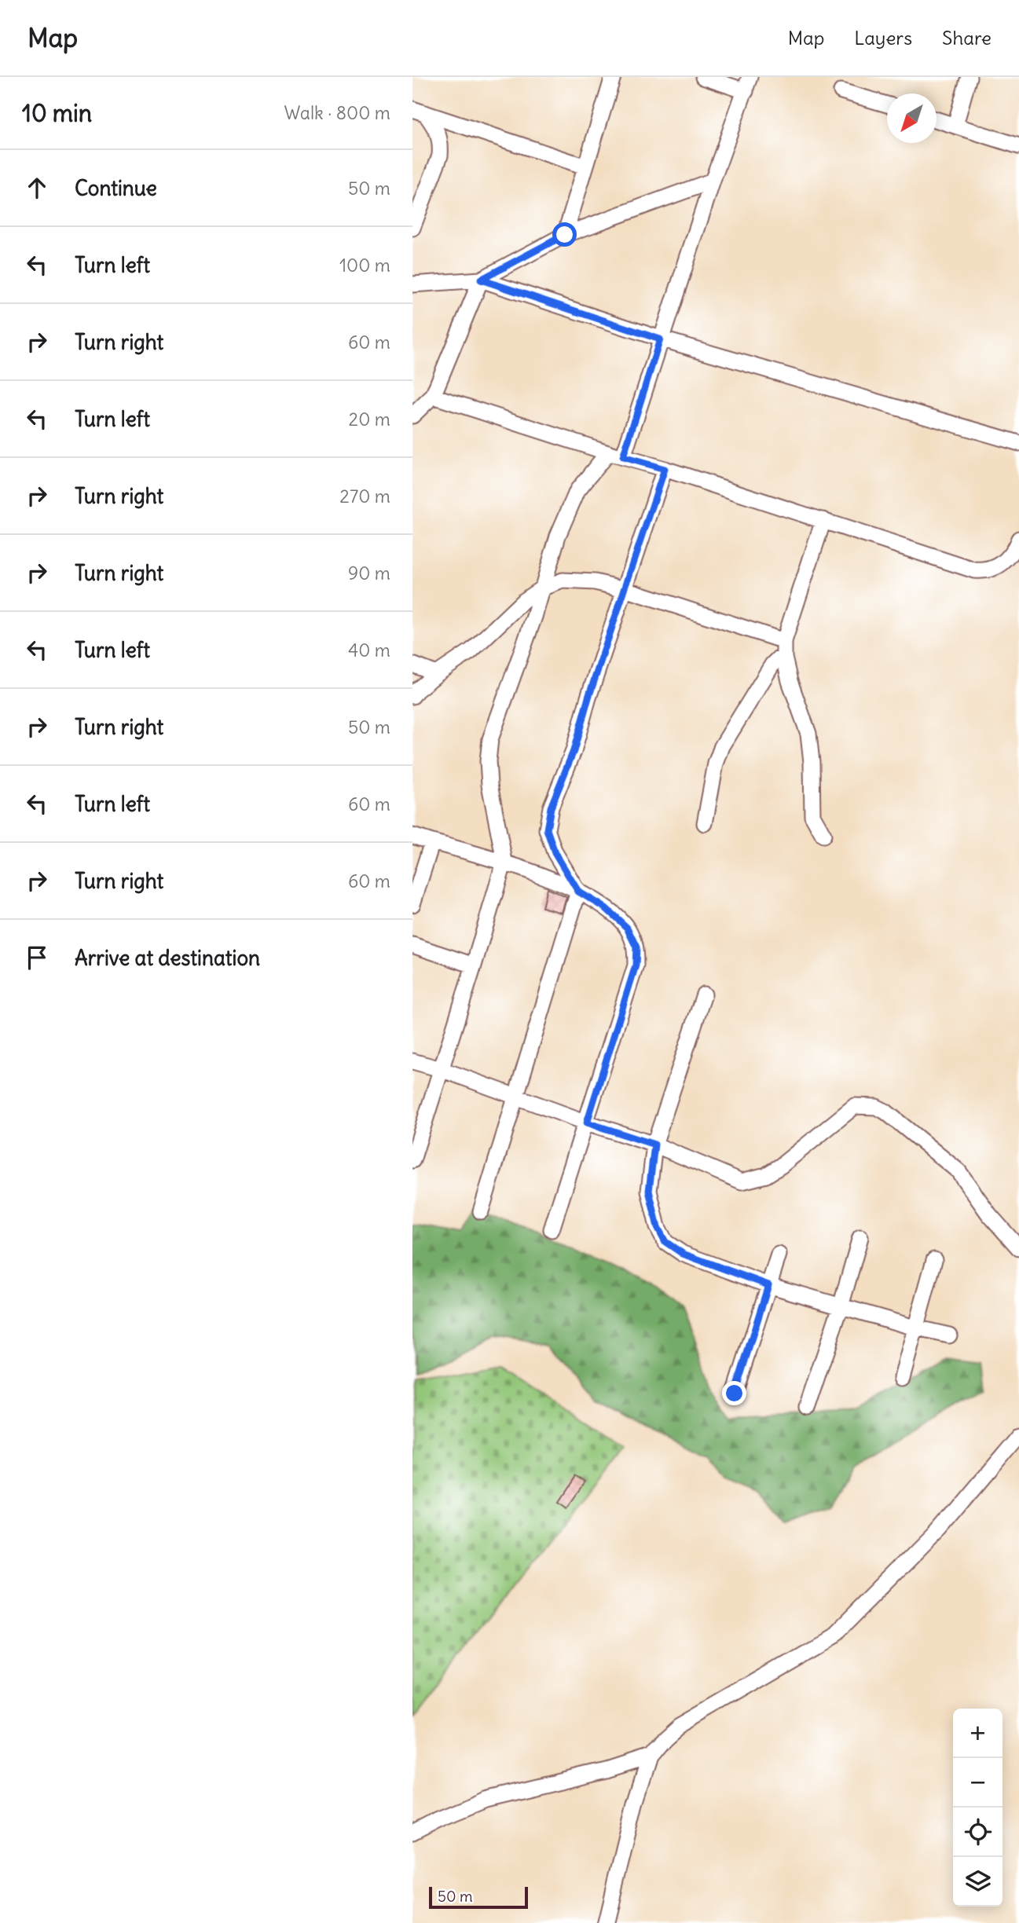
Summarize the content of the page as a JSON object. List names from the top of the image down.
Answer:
{
  "scale_bar": "50 m",
  "north": "bottom left",
  "page": {
    "header": "Map",
    "nav": ["Map", "Layers", "Share"],
    "heading": ["10 min", "Walk · 800 m"],
    "list": [
      ["Continue", "50 m"],
      ["Turn left", "100 m"],
      ["Turn right", "60 m"],
      ["Turn left", "20 m"],
      ["Turn right", "270 m"],
      ["Turn right", "90 m"],
      ["Turn left", "40 m"],
      ["Turn right", "50 m"],
      ["Turn left", "60 m"],
      ["Turn right", "60 m"],
      "Arrive at destination"
    ],
    "map_buttons": ["+", "−"],
    "scale": "50 m"
  }
}
